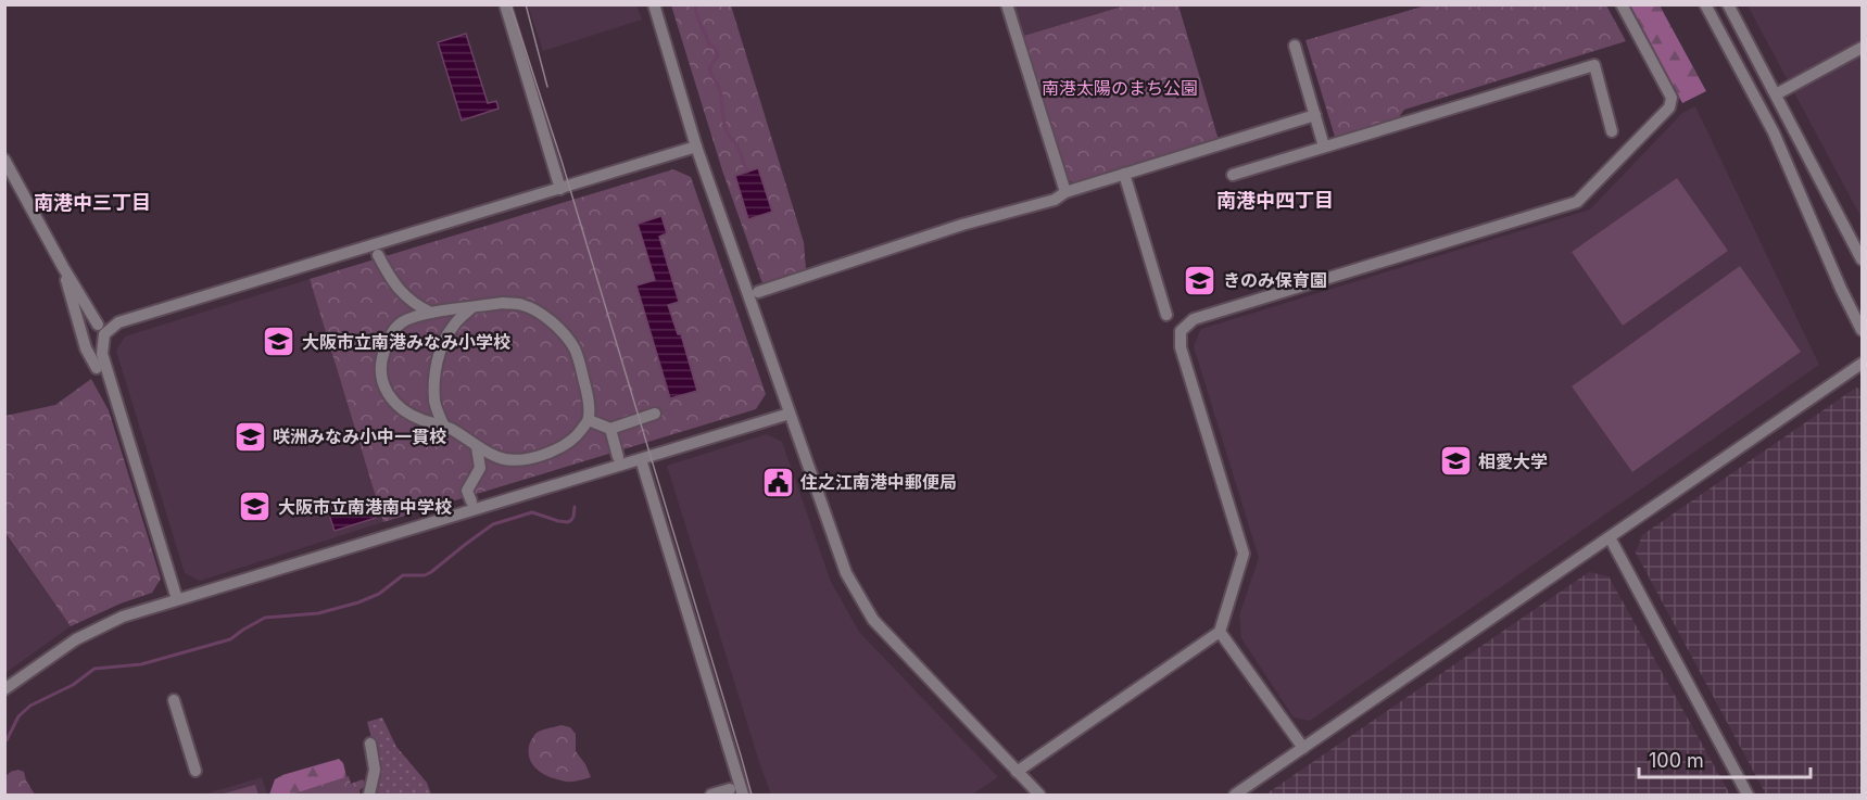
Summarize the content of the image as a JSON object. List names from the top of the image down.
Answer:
{
  "districts": ["南港中四丁目", "南港中三丁目"],
  "parks": ["南港太陽のまち公園"],
  "places": {
    "school or university": [
      "きのみ保育園",
      "大阪市立南港みなみ小学校",
      "咲洲みなみ小中一貫校",
      "相愛大学",
      "大阪市立南港南中学校"
    ],
    "public building": ["住之江南港中郵便局"]
  },
  "scale_bar": "100 m"
}
